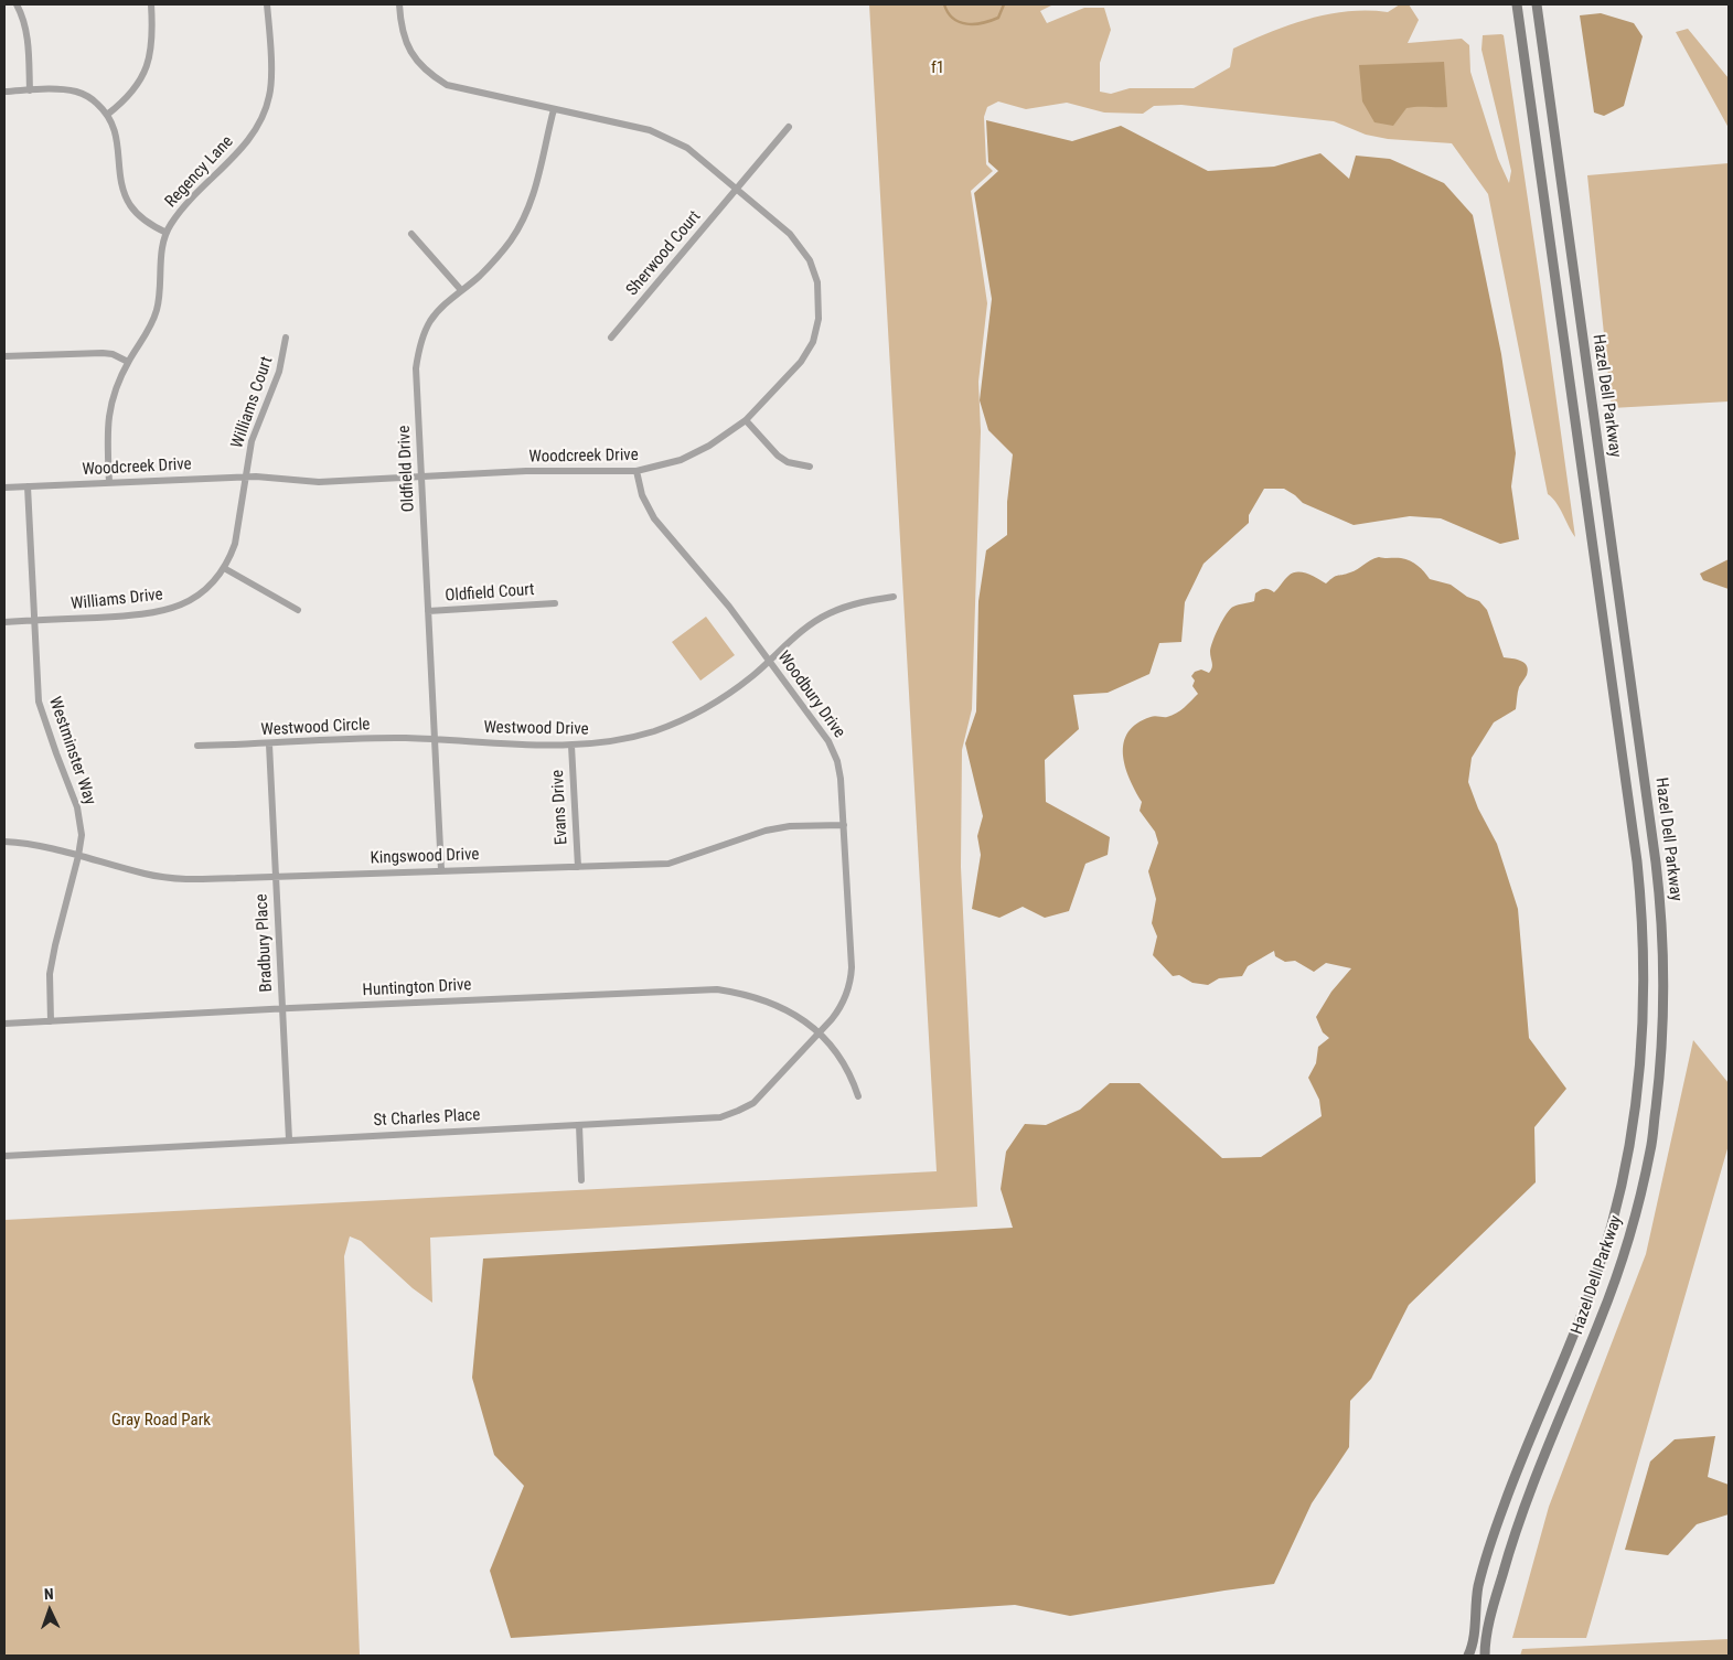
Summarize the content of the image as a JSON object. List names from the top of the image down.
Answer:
{
  "streets": {
    "main road": ["Hazel Dell Parkway"],
    "street": [
      "Regency Lane",
      "Sherwood Court",
      "Williams Court",
      "Woodcreek Drive",
      "Oldfield Drive",
      "Oldfield Court",
      "Williams Drive",
      "Woodbury Drive",
      "Westwood Circle",
      "Westwood Drive",
      "Westminster Way",
      "Evans Drive",
      "Kingswood Drive",
      "Bradbury Place",
      "Huntington Drive",
      "St Charles Place"
    ]
  },
  "crossings": [
    ["Regency Lane", "Woodcreek Drive"],
    ["Sherwood Court", "Woodcreek Drive"],
    ["Williams Court", "Woodcreek Drive"],
    ["Williams Court", "Williams Drive"],
    ["Woodcreek Drive", "Oldfield Drive"],
    ["Woodcreek Drive", "Williams Drive"],
    ["Woodcreek Drive", "Woodbury Drive"],
    ["Woodcreek Drive", "Westminster Way"],
    ["Oldfield Drive", "Oldfield Court"],
    ["Oldfield Drive", "Westwood Circle"],
    ["Oldfield Drive", "Westwood Drive"],
    ["Oldfield Drive", "Kingswood Drive"],
    ["Williams Drive", "Westminster Way"],
    ["Woodbury Drive", "Westwood Drive"],
    ["Woodbury Drive", "Kingswood Drive"],
    ["Woodbury Drive", "Huntington Drive"],
    ["Woodbury Drive", "St Charles Place"],
    ["Westwood Circle", "Westwood Drive"],
    ["Westwood Circle", "Bradbury Place"],
    ["Westwood Drive", "Evans Drive"],
    ["Westminster Way", "Kingswood Drive"],
    ["Westminster Way", "Huntington Drive"],
    ["Evans Drive", "Kingswood Drive"],
    ["Kingswood Drive", "Bradbury Place"],
    ["Bradbury Place", "Huntington Drive"],
    ["Bradbury Place", "St Charles Place"],
    ["Huntington Drive", "St Charles Place"]
  ],
  "parks": ["f1", "Gray Road Park"],
  "north": "top"
}
